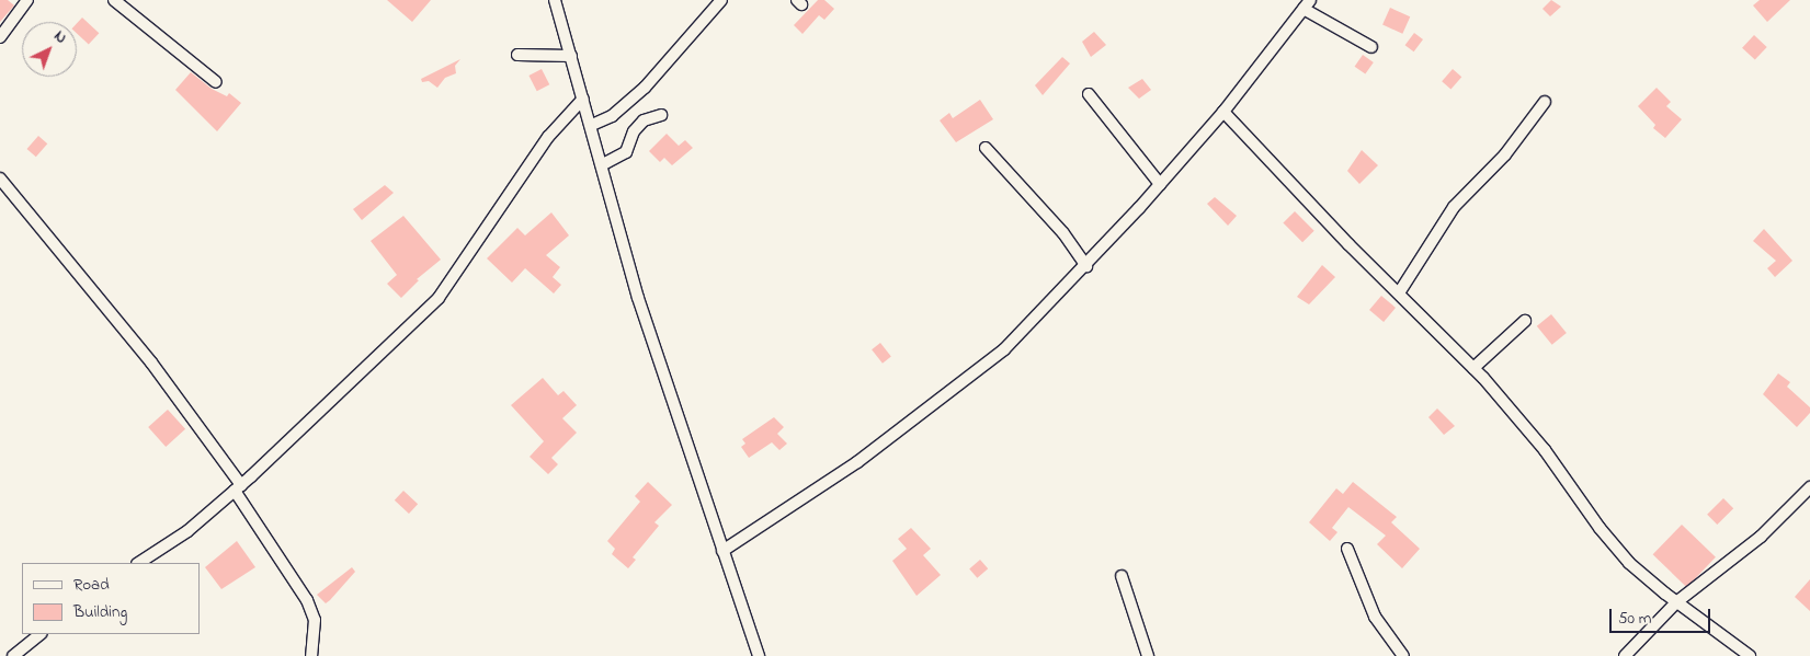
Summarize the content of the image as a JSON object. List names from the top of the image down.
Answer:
{
  "legend": ["Road", "Building"],
  "scale_bar": "50 m",
  "north": "top right"
}
